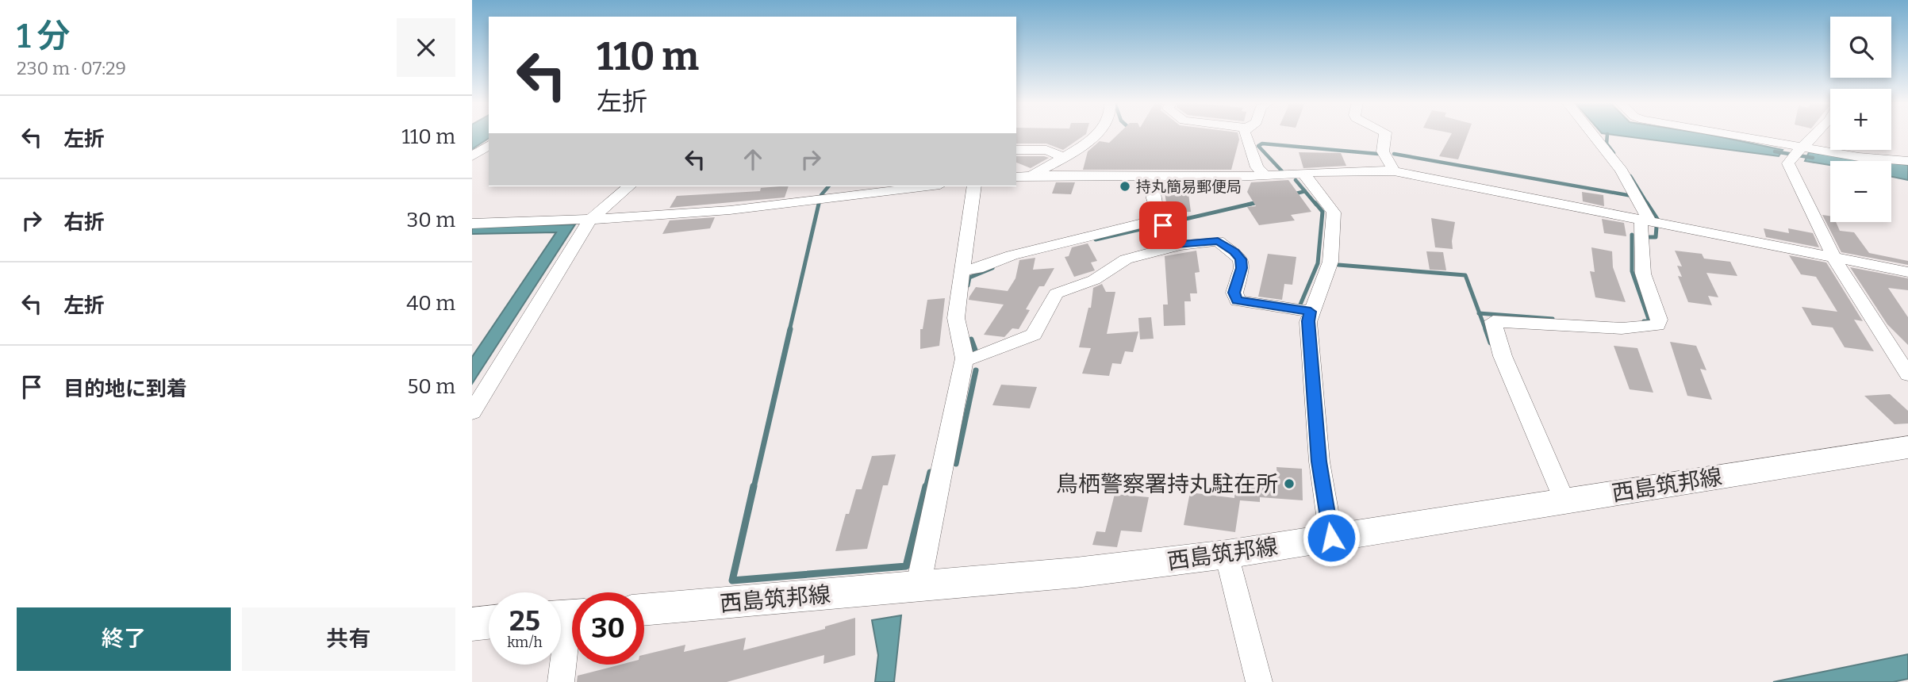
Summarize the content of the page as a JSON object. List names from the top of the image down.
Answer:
{
  "streets": {
    "main road": ["西島筑邦線"]
  },
  "places": ["持丸簡易郵便局", "鳥栖警察署持丸駐在所"],
  "page": {
    "heading": ["1 分", "230 m · 07:29"],
    "map_buttons": ["+", "−"],
    "turn": ["110 m", "左折"],
    "list": [
      {
        "name": "左折",
        "value": "110 m"
      },
      {
        "name": "右折",
        "value": "30 m"
      },
      {
        "name": "左折",
        "value": "40 m"
      },
      {
        "name": "目的地に到着",
        "value": "50 m"
      }
    ],
    "speed": "25 km/h",
    "limit": "30",
    "buttons": ["終了", "共有"]
  }
}
